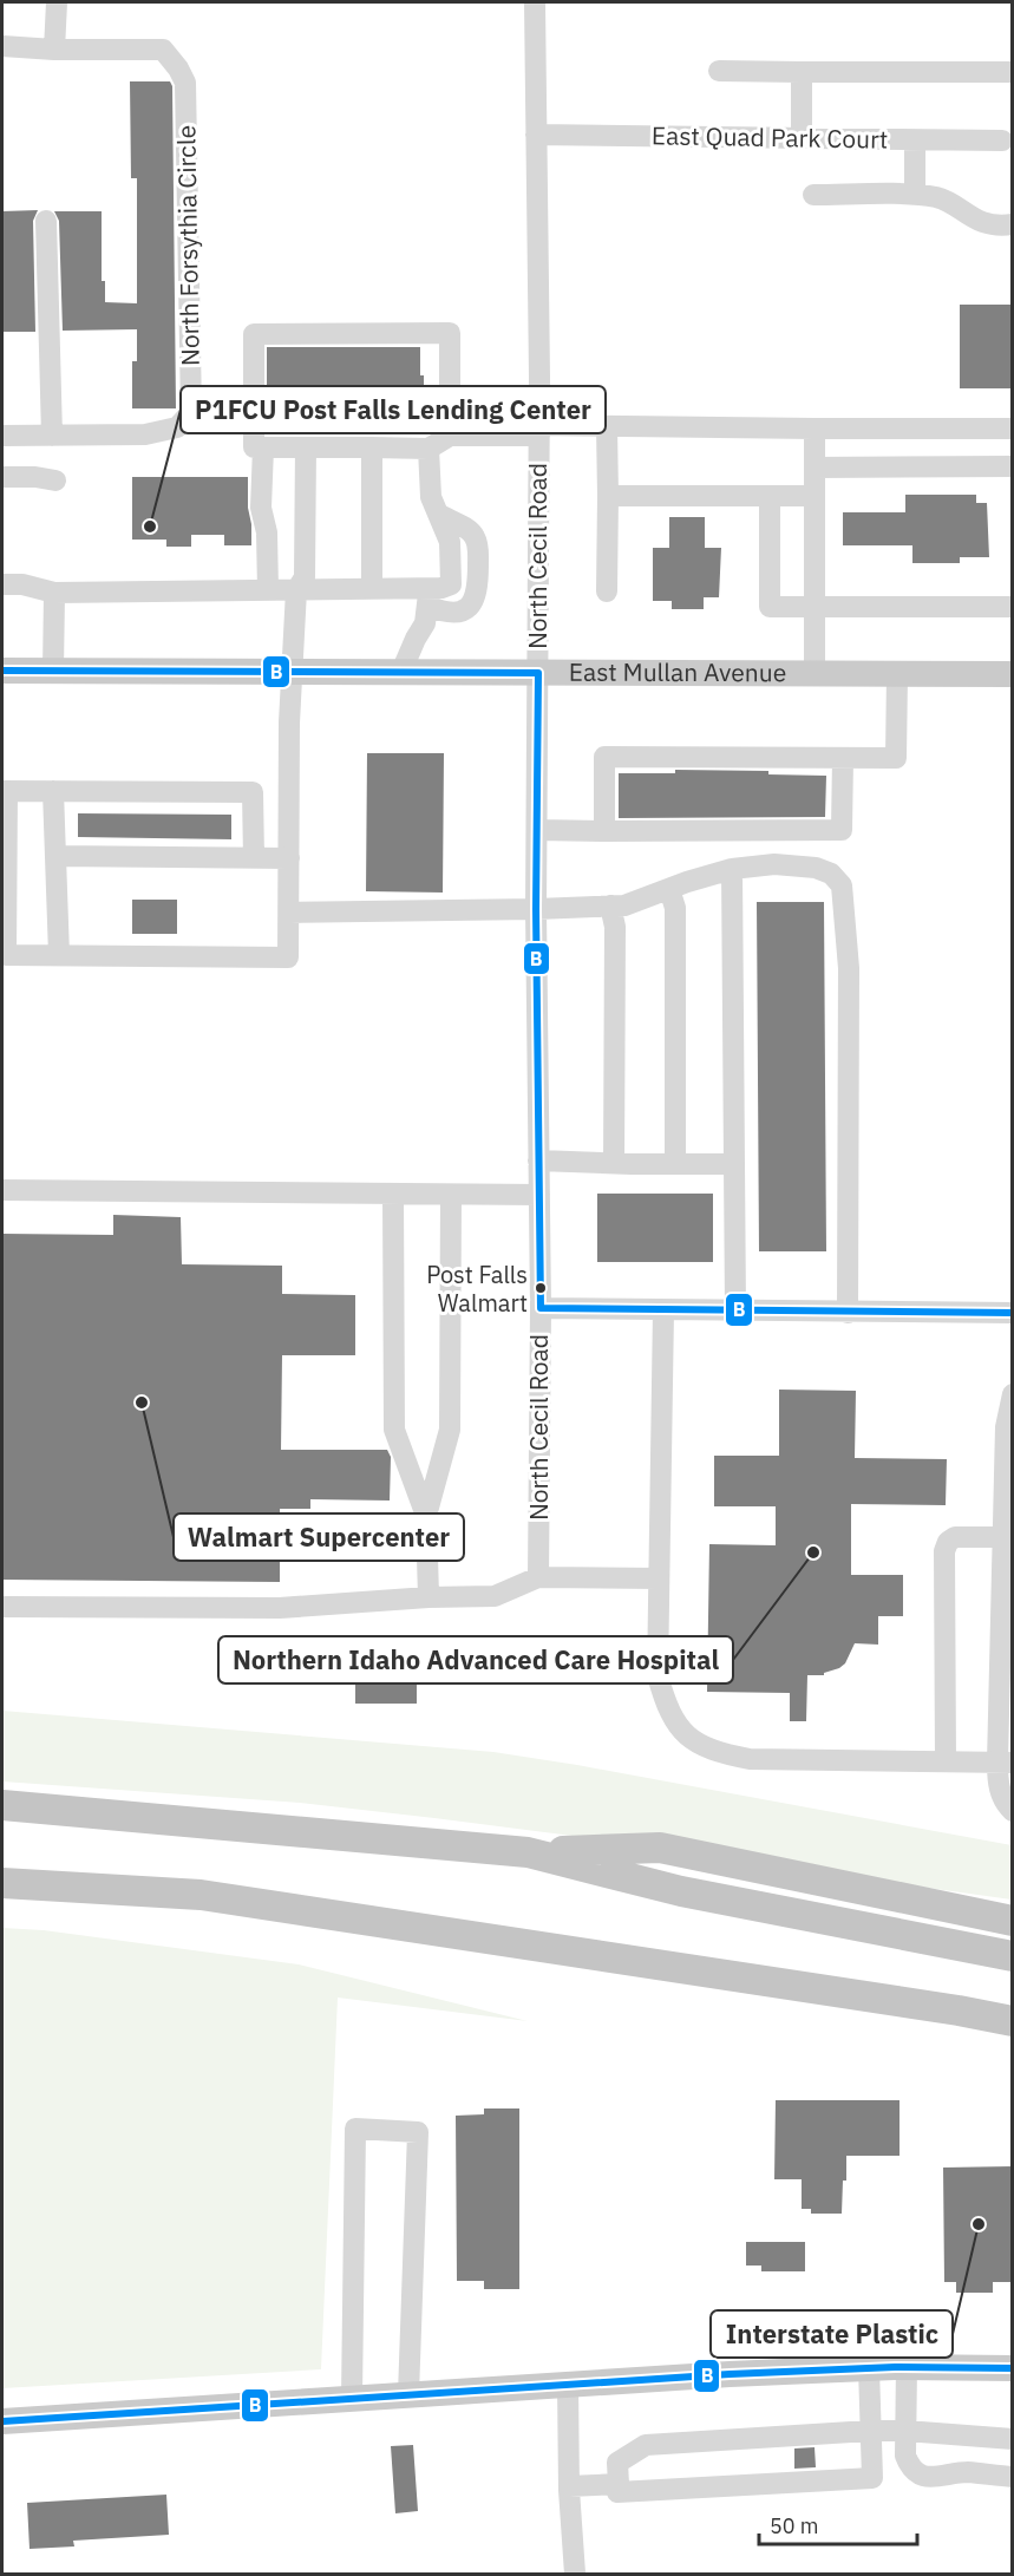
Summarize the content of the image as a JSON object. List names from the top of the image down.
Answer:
{
  "streets": {
    "main road": ["East Mullan Avenue"],
    "street": ["East Quad Park Court", "North Forsythia Circle", "North Cecil Road"]
  },
  "crossings": [
    ["East Quad Park Court", "North Cecil Road"],
    ["North Cecil Road", "East Mullan Avenue"]
  ],
  "places": [
    "P1FCU Post Falls Lending Center",
    "Post Falls Walmart",
    "Walmart Supercenter",
    "Northern Idaho Advanced Care Hospital",
    "Interstate Plastic"
  ],
  "lines": ["transit line B"],
  "scale_bar": "50 m"
}
